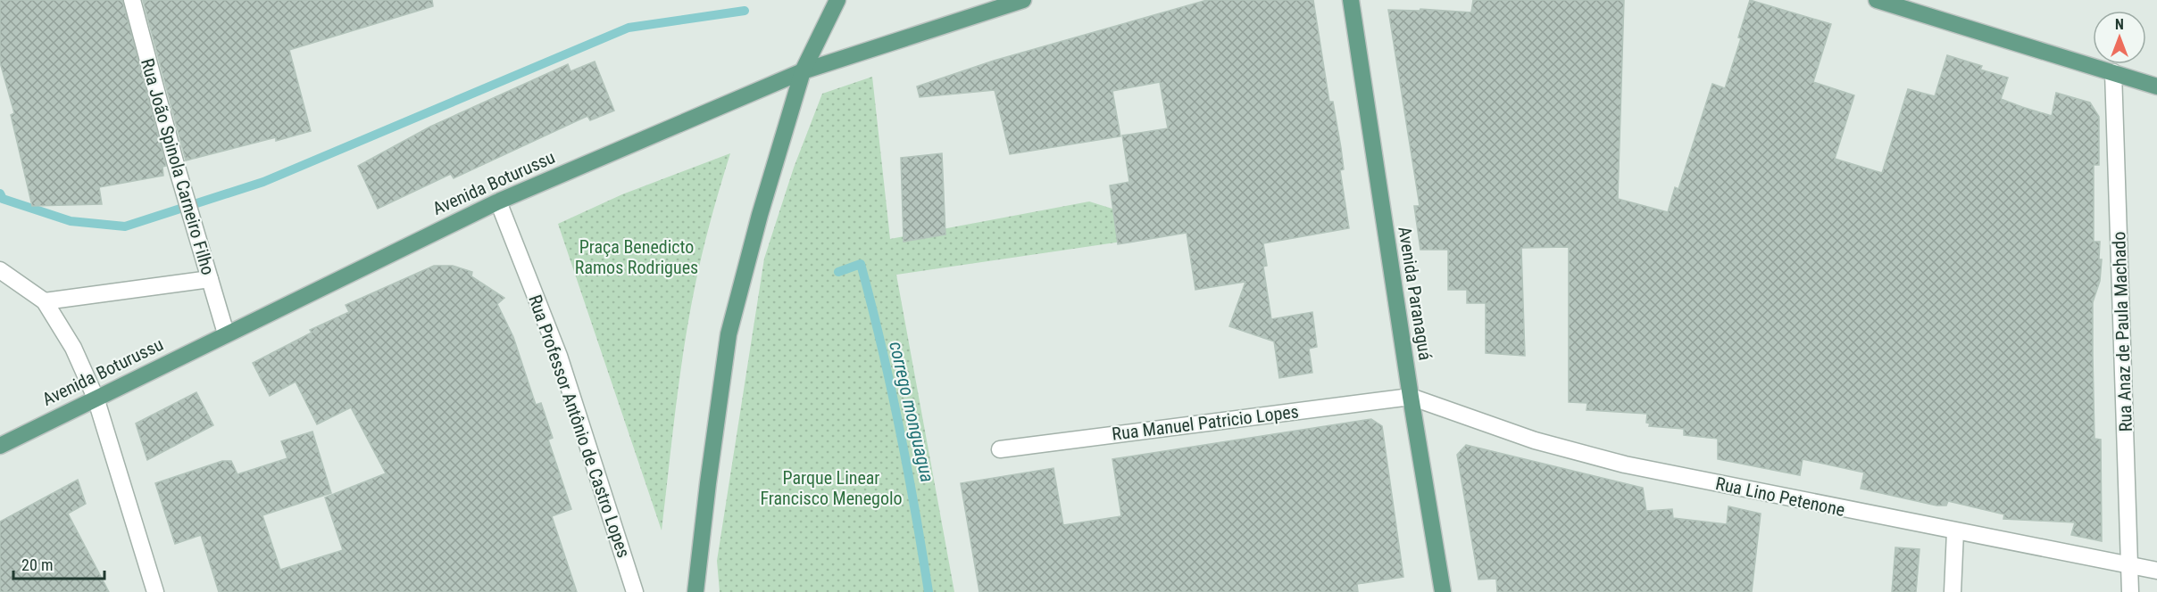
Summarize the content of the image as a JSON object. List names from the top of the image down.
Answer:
{
  "streets": {
    "main road": ["Avenida Boturussu", "Avenida Paranaguá"],
    "street": [
      "Rua João Spinola Carneiro Filho",
      "Rua Anaz de Paula Machado",
      "Rua Manuel Patricio Lopes",
      "Rua Professor Antônio de Castro Lopes",
      "Rua Lino Petenone"
    ]
  },
  "crossings": [
    ["Rua João Spinola Carneiro Filho", "Avenida Boturussu"],
    ["Avenida Boturussu", "Rua Professor Antônio de Castro Lopes"],
    ["Avenida Paranaguá", "Rua Manuel Patricio Lopes"],
    ["Avenida Paranaguá", "Rua Lino Petenone"],
    ["Rua Anaz de Paula Machado", "Rua Lino Petenone"],
    ["Rua Manuel Patricio Lopes", "Rua Lino Petenone"]
  ],
  "water": ["corrego monguagua"],
  "parks": ["Praça Benedicto Ramos Rodrigues", "Parque Linear Francisco Menegolo"],
  "scale_bar": "20 m",
  "north": "top"
}
